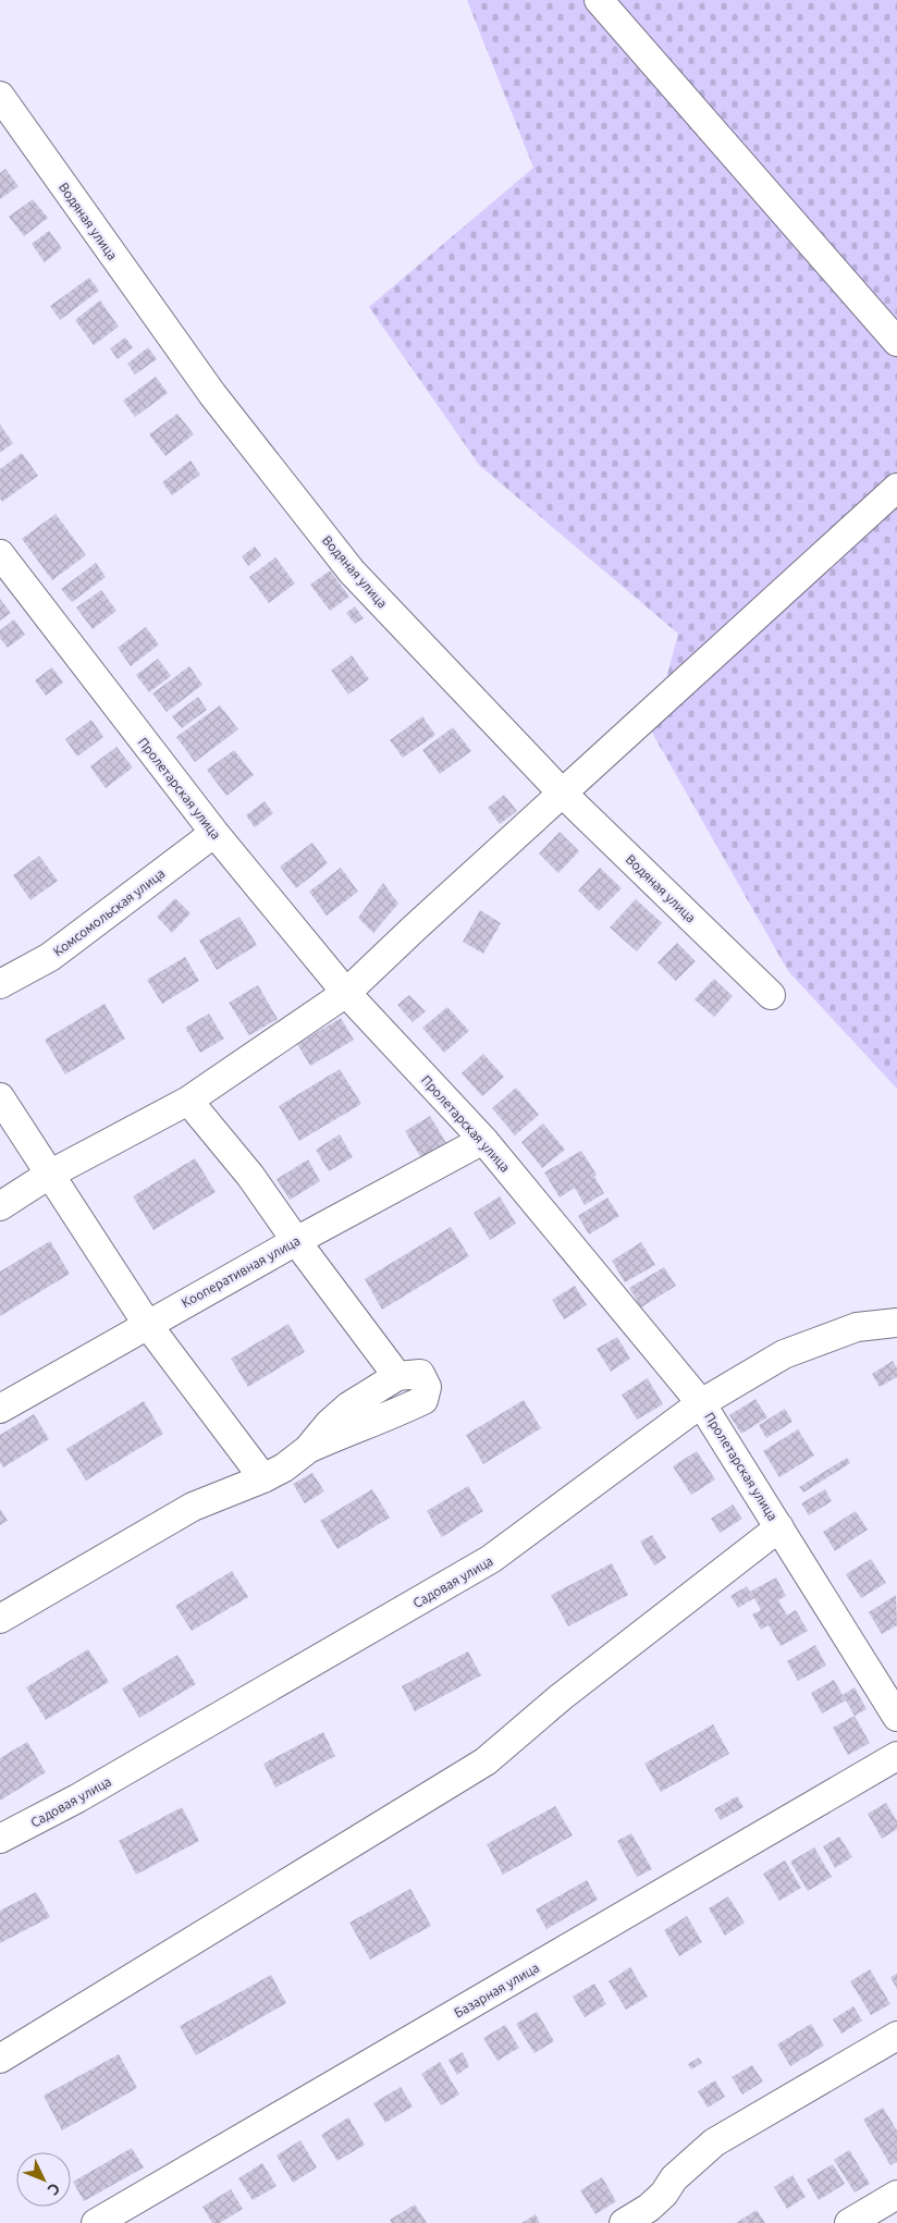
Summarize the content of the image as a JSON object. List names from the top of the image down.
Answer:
{
  "streets": {
    "street": [
      "Водяная улица",
      "Пролетарская улица",
      "Комсомольская улица",
      "Кооперативная улица",
      "Садовая улица",
      "Базарная улица"
    ]
  },
  "crossings": [
    ["Пролетарская улица", "Комсомольская улица"],
    ["Пролетарская улица", "Кооперативная улица"],
    ["Пролетарская улица", "Садовая улица"]
  ],
  "north": "bottom right"
}
